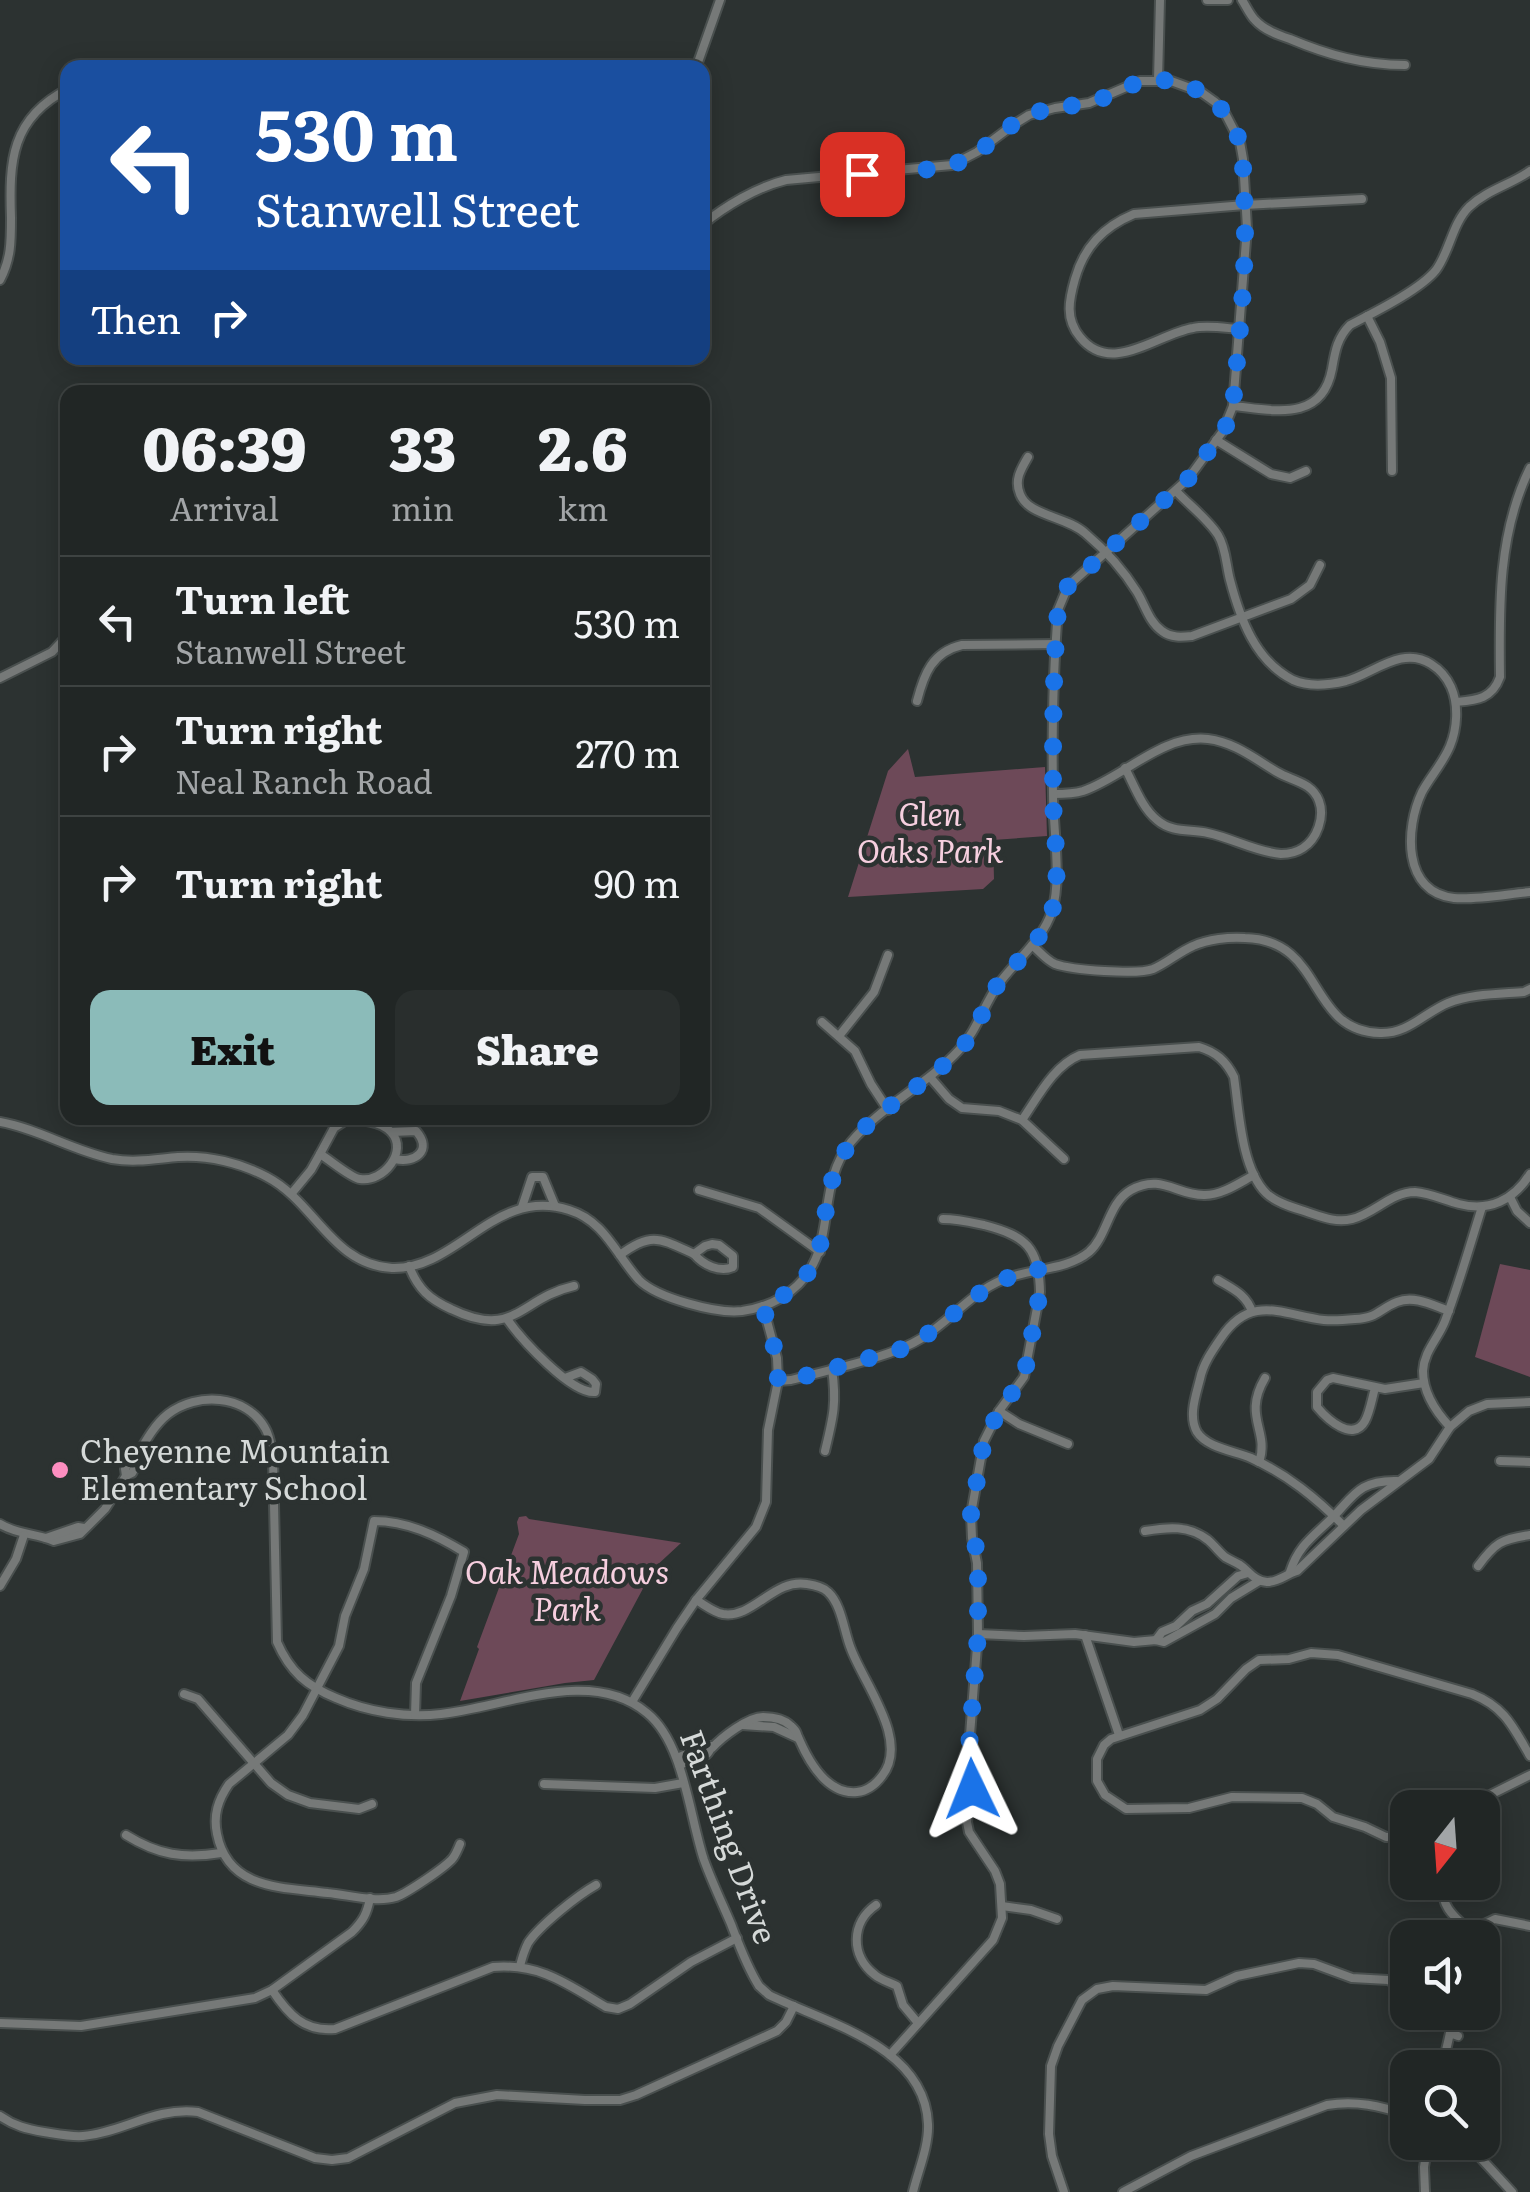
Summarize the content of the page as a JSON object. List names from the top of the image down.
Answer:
{
  "streets": {
    "street": ["Farthing Drive"]
  },
  "parks": ["Glen Oaks Park", "Oak Meadows Park"],
  "places": ["Cheyenne Mountain Elementary School"],
  "north": "bottom",
  "page": {
    "turn": ["530 m", "Stanwell Street"],
    "then": "Then",
    "eta": [
      "06:39",
      "Arrival",
      "33",
      "min",
      "2.6",
      "km"
    ],
    "list": [
      {
        "name": "Turn left",
        "note": "Stanwell Street",
        "value": "530 m"
      },
      {
        "name": "Turn right",
        "note": "Neal Ranch Road",
        "value": "270 m"
      },
      {
        "name": "Turn right",
        "value": "90 m"
      }
    ],
    "buttons": ["Exit", "Share"]
  }
}
